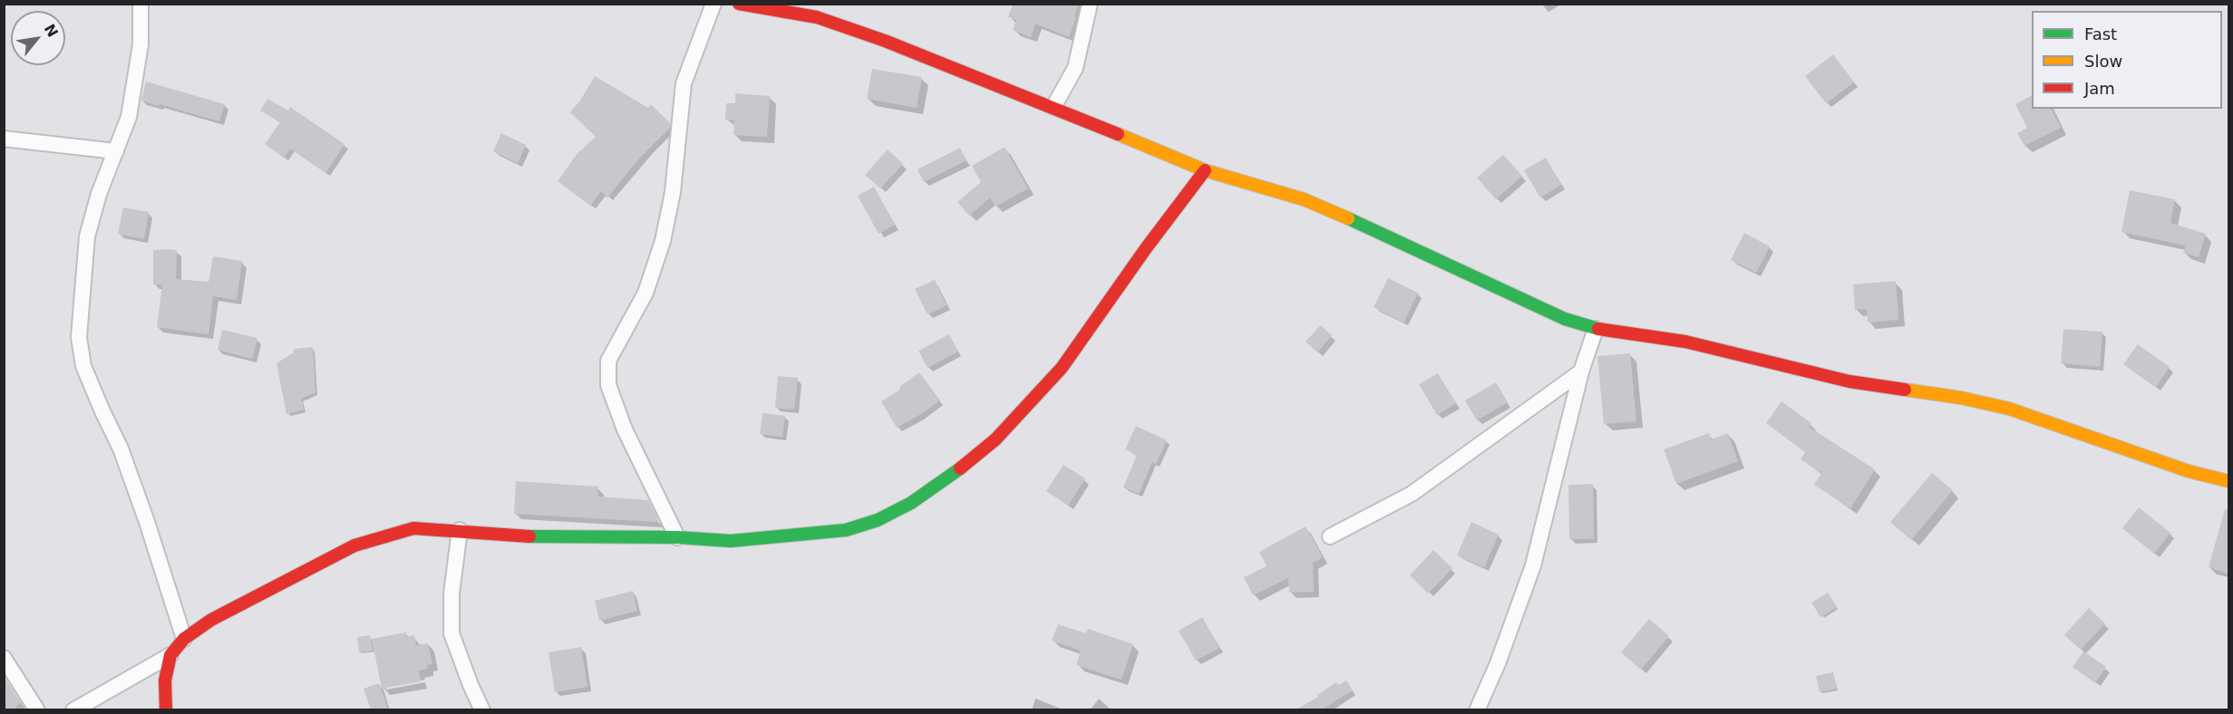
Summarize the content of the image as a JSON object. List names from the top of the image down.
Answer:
{
  "legend": ["Fast", "Slow", "Jam"],
  "north": "top right"
}
